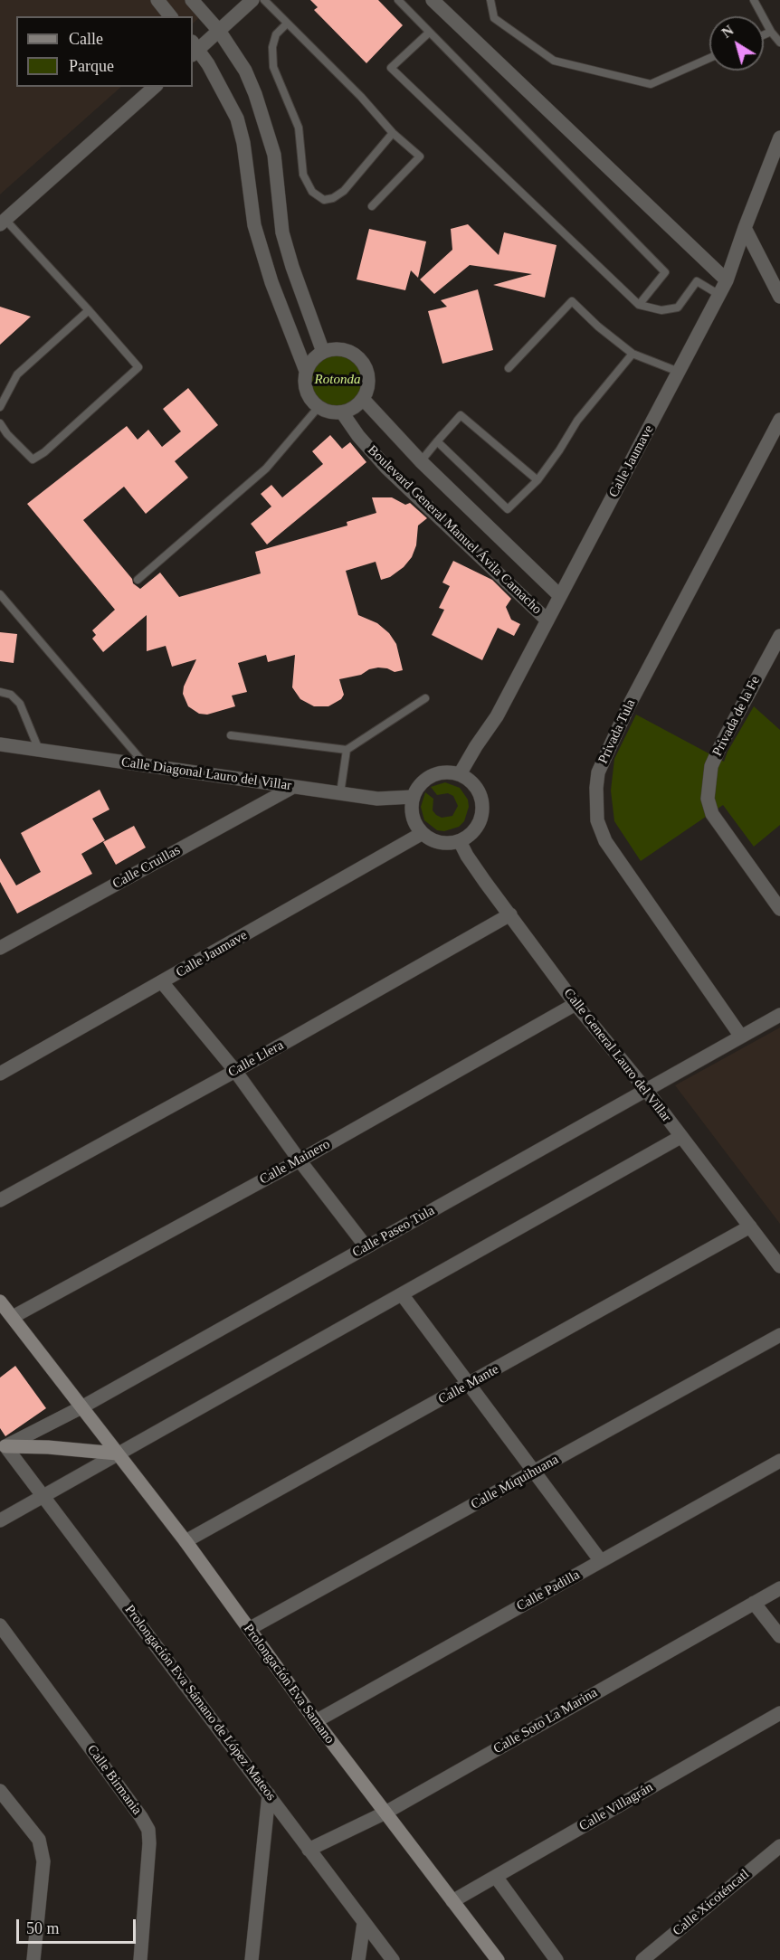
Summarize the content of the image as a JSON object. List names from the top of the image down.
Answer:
{
  "streets": {
    "main road": ["Prolongación Eva Samano"],
    "street": [
      "Calle Jaumave",
      "Boulevard General Manuel Ávila Camacho",
      "Privada de la Fe",
      "Privada Tula",
      "Calle Diagonal Lauro del Villar",
      "Calle Cruillas",
      "Calle General Lauro del Villar",
      "Calle Llera",
      "Calle Mainero",
      "Calle Paseo Tula",
      "Calle Mante",
      "Calle Miquihuana",
      "Calle Padilla",
      "Prolongación Eva Sámano de López Mateos",
      "Calle Soto La Marina",
      "Calle Birmania",
      "Calle Villagrán",
      "Calle Xicoténcatl"
    ]
  },
  "crossings": [
    ["Calle Jaumave", "Boulevard General Manuel Ávila Camacho"],
    ["Calle Jaumave", "Calle Diagonal Lauro del Villar"],
    ["Calle Jaumave", "Calle General Lauro del Villar"],
    ["Privada Tula", "Calle Paseo Tula"],
    ["Calle Diagonal Lauro del Villar", "Calle Cruillas"],
    ["Calle Diagonal Lauro del Villar", "Calle General Lauro del Villar"],
    ["Calle General Lauro del Villar", "Calle Llera"],
    ["Calle General Lauro del Villar", "Calle Mainero"],
    ["Calle General Lauro del Villar", "Calle Paseo Tula"],
    ["Calle General Lauro del Villar", "Calle Mante"],
    ["Calle Mainero", "Prolongación Eva Samano"],
    ["Calle Paseo Tula", "Prolongación Eva Samano"],
    ["Calle Paseo Tula", "Prolongación Eva Sámano de López Mateos"],
    ["Calle Mante", "Prolongación Eva Samano"],
    ["Calle Miquihuana", "Prolongación Eva Samano"],
    ["Calle Padilla", "Prolongación Eva Samano"],
    ["Prolongación Eva Samano", "Calle Soto La Marina"],
    ["Prolongación Eva Samano", "Calle Villagrán"],
    ["Prolongación Eva Sámano de López Mateos", "Calle Soto La Marina"]
  ],
  "parks": ["Rotonda"],
  "legend": ["Calle", "Parque"],
  "scale_bar": "50 m",
  "north": "top left"
}
